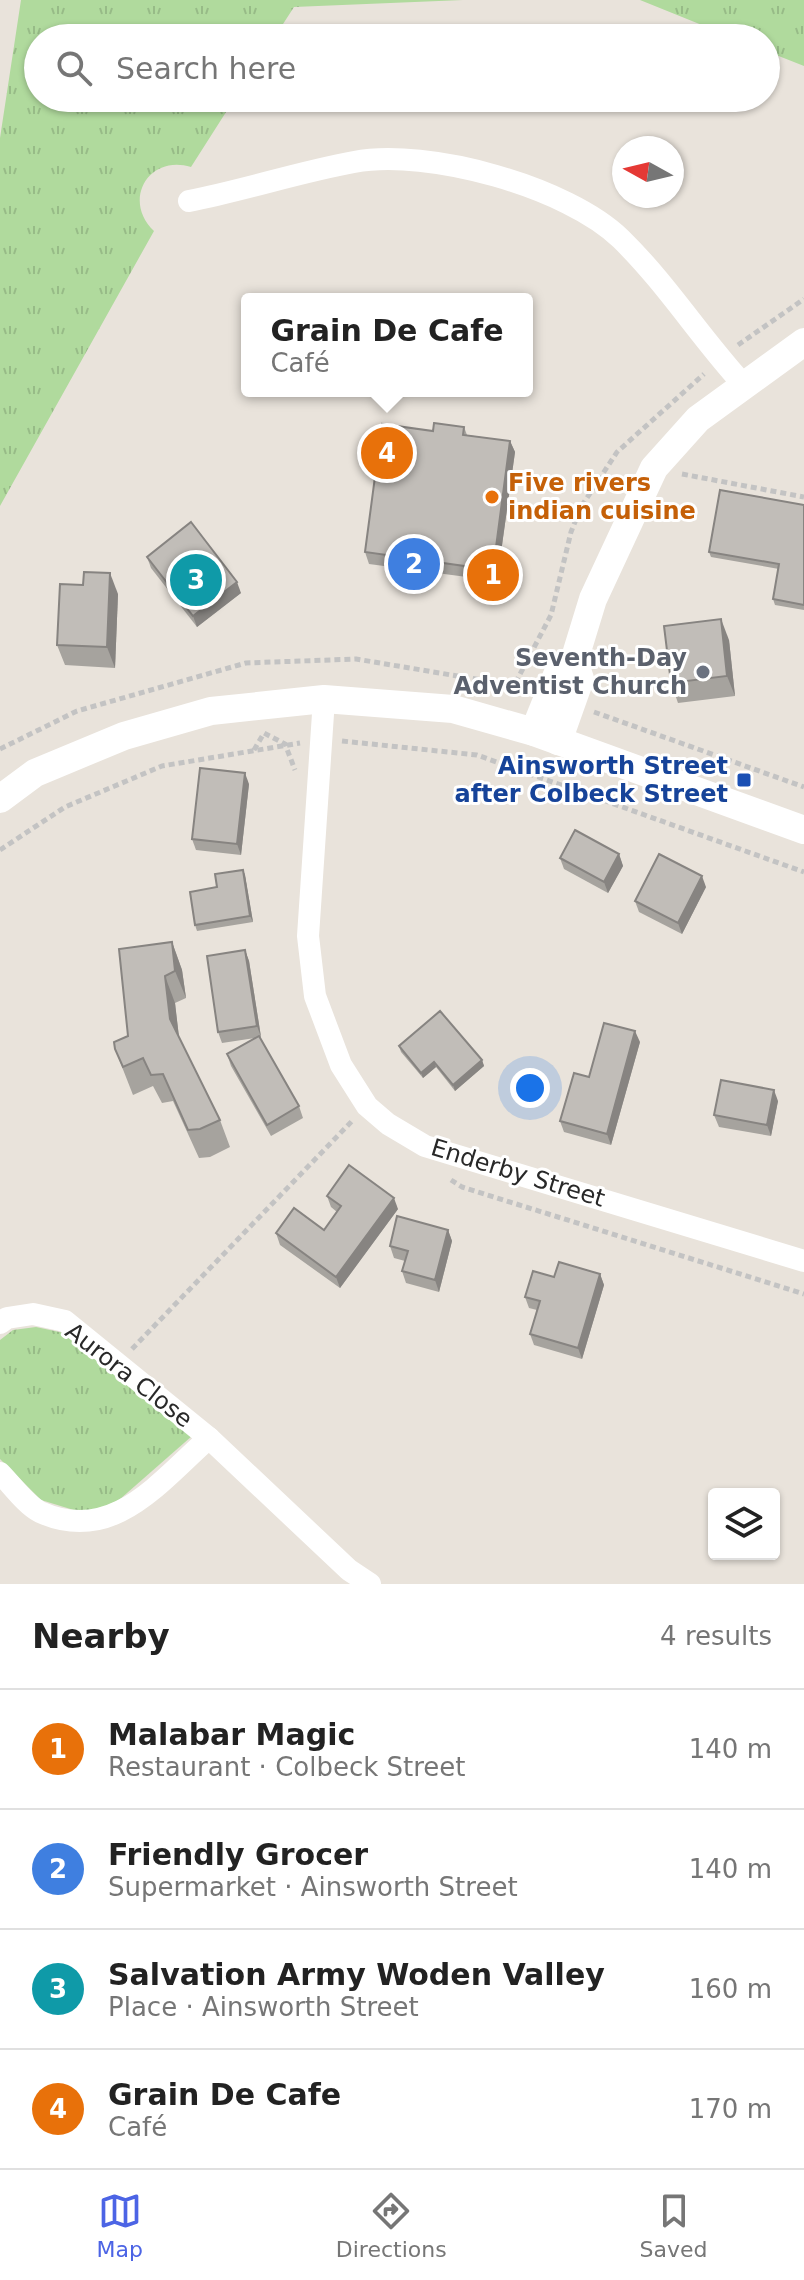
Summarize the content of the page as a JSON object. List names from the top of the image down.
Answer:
{
  "streets": {
    "street": ["Enderby Street", "Aurora Close"]
  },
  "places": {
    "other": ["Five rivers indian cuisine", "Seventh-Day Adventist Church"],
    "transit": ["Ainsworth Street after Colbeck Street"]
  },
  "north": "left",
  "page": {
    "search": "Search here",
    "popup": ["Grain De Cafe", "Café"],
    "pins": [
      "4",
      "2",
      "1",
      "3"
    ],
    "heading": ["Nearby", "4 results"],
    "list": [
      {
        "mark": "1",
        "name": "Malabar Magic",
        "note": "Restaurant · Colbeck Street",
        "value": "140 m"
      },
      {
        "mark": "2",
        "name": "Friendly Grocer",
        "note": "Supermarket · Ainsworth Street",
        "value": "140 m"
      },
      {
        "mark": "3",
        "name": "Salvation Army Woden Valley",
        "note": "Place · Ainsworth Street",
        "value": "160 m"
      },
      {
        "mark": "4",
        "name": "Grain De Cafe",
        "note": "Café",
        "value": "170 m"
      }
    ],
    "nav": ["Map", "Directions", "Saved"]
  }
}
